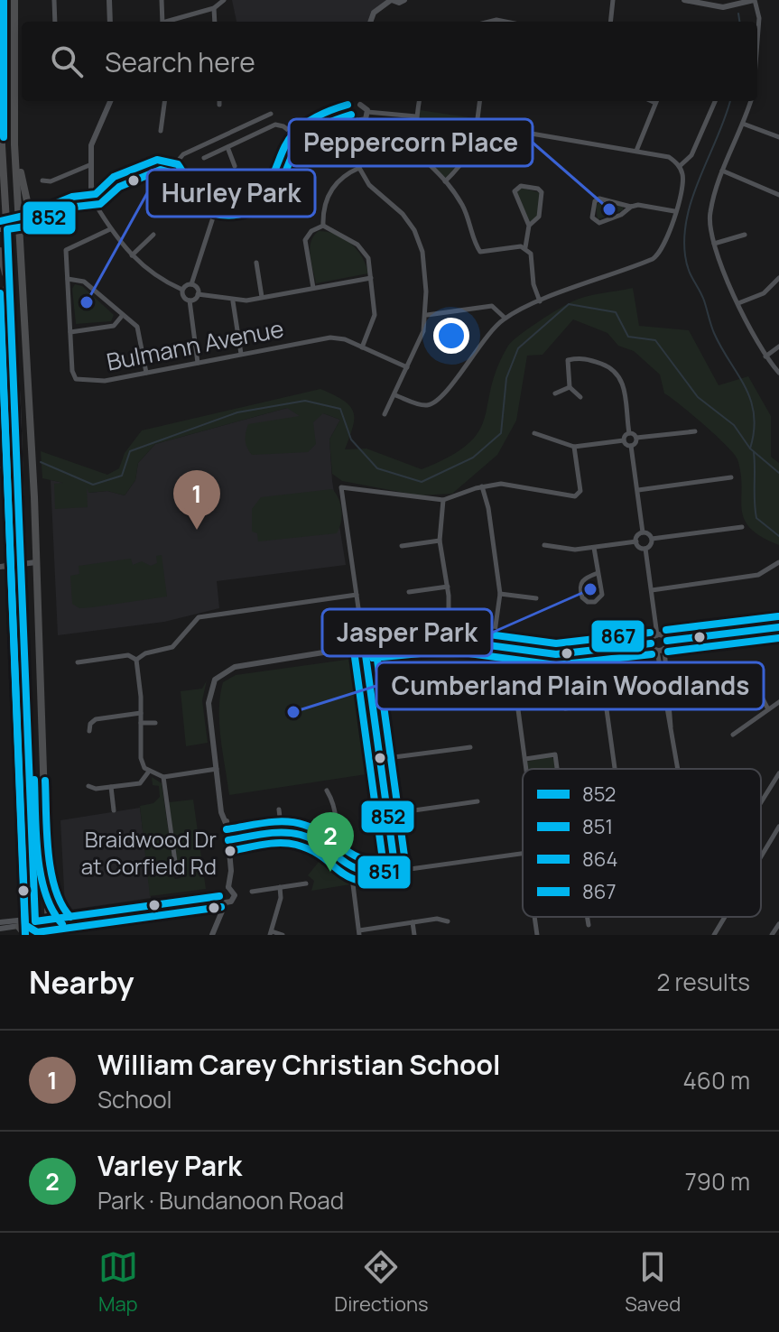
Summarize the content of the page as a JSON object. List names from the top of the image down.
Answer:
{
  "streets": {
    "street": ["Bulmann Avenue"]
  },
  "places": [
    "Peppercorn Place",
    "Hurley Park",
    "Jasper Park",
    "Cumberland Plain Woodlands",
    "Braidwood Dr at Corfield Rd"
  ],
  "lines": [
    "transit line 851",
    "transit line 864",
    "transit line 852",
    "transit line 867"
  ],
  "legend": [
    "852",
    "851",
    "864",
    "867"
  ],
  "page": {
    "search": "Search here",
    "pins": ["1", "2"],
    "heading": ["Nearby", "2 results"],
    "list": [
      {
        "mark": "1",
        "name": "William Carey Christian School",
        "note": "School",
        "value": "460 m"
      },
      {
        "mark": "2",
        "name": "Varley Park",
        "note": "Park · Bundanoon Road",
        "value": "790 m"
      }
    ],
    "nav": ["Map", "Directions", "Saved"]
  }
}
